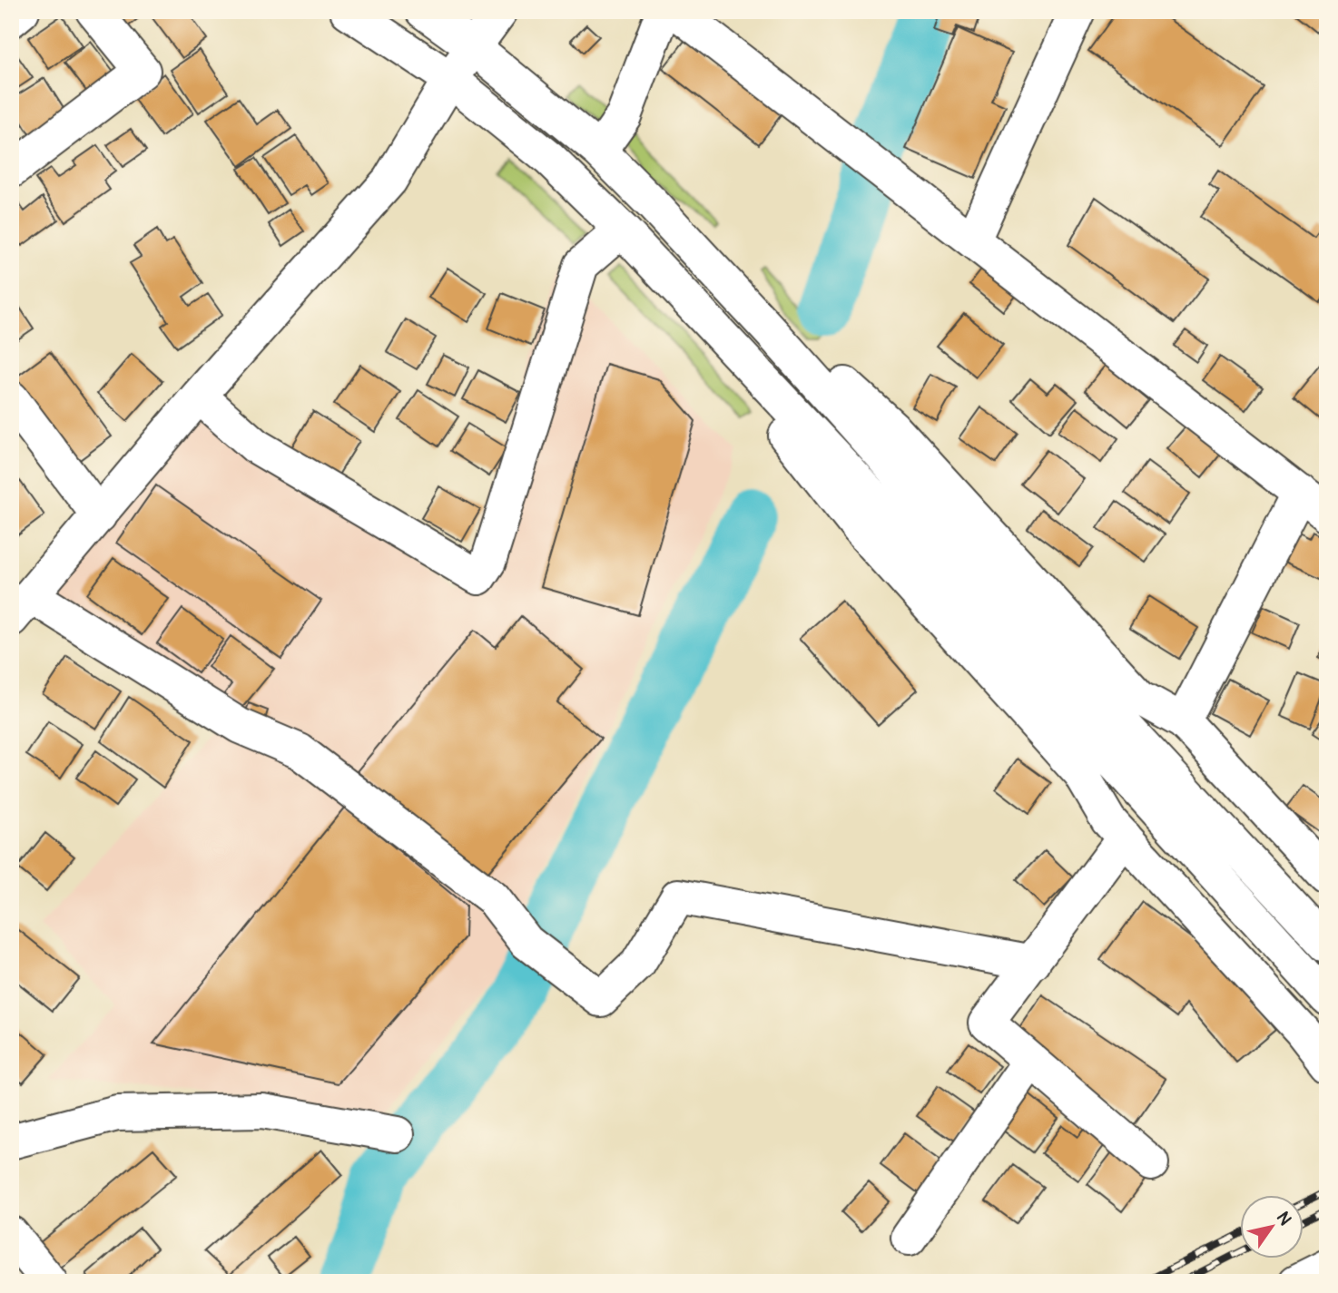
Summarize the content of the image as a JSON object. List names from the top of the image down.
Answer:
{
  "north": "top right"
}
